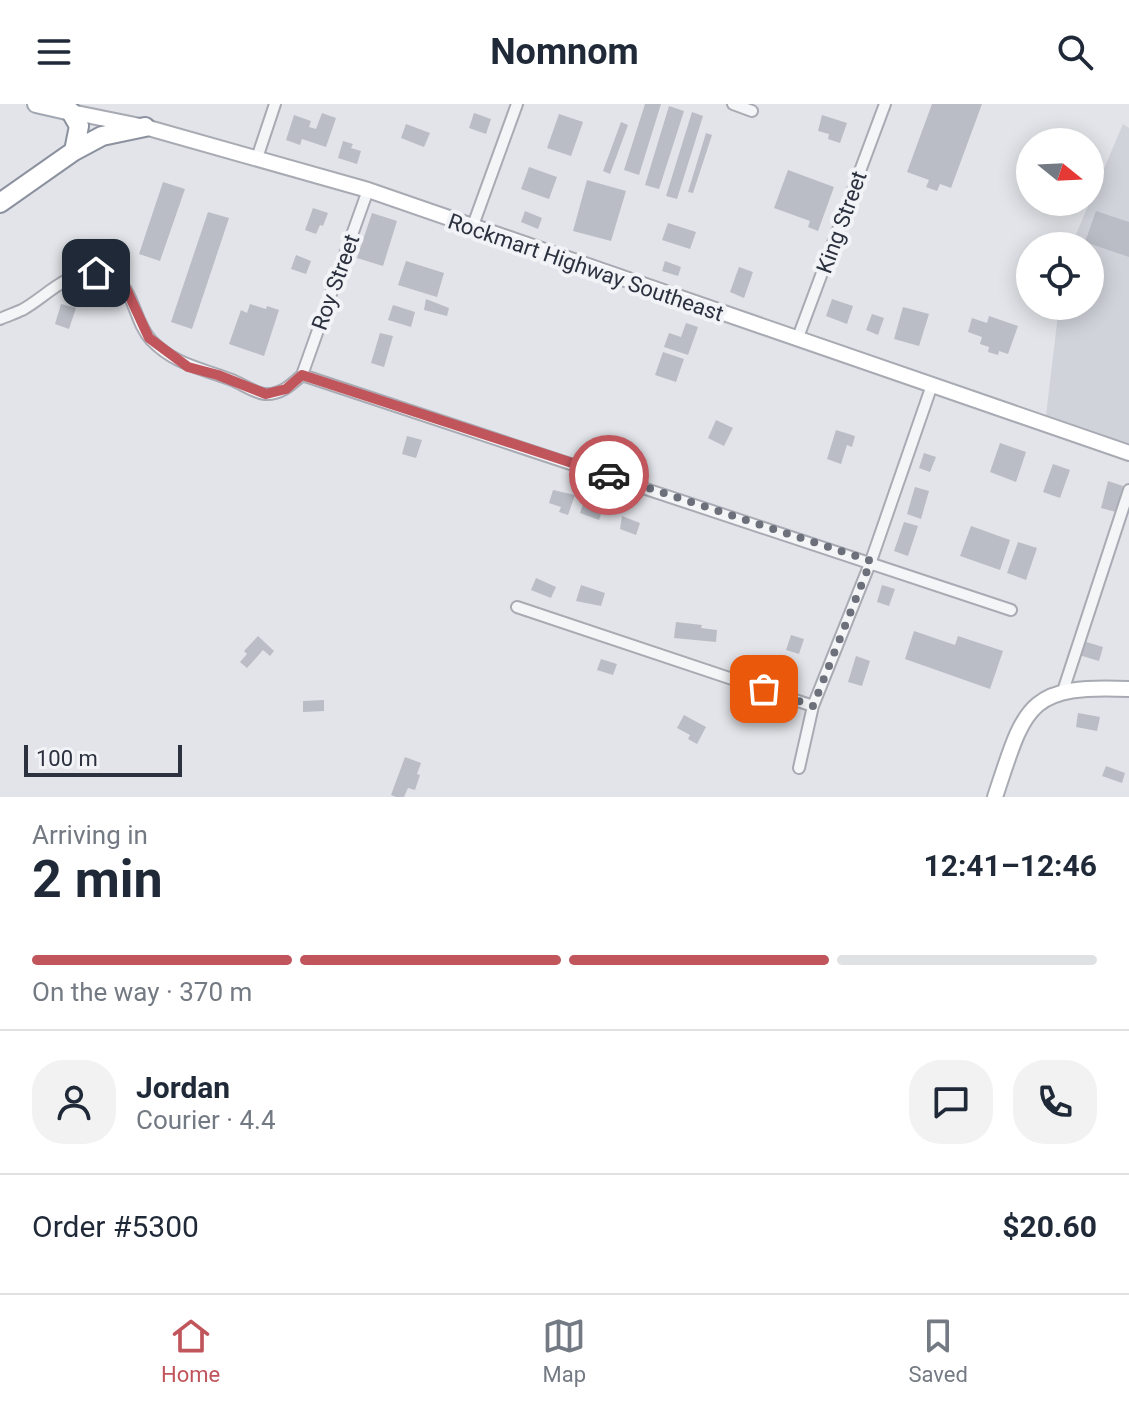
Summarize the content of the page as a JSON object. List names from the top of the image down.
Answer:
{
  "streets": {
    "main road": ["Rockmart Highway Southeast"],
    "street": ["King Street", "Roy Street"]
  },
  "crossings": [
    ["King Street", "Rockmart Highway Southeast"],
    ["Rockmart Highway Southeast", "Roy Street"]
  ],
  "scale_bar": "100 m",
  "north": "right",
  "page": {
    "header": "Nomnom",
    "scale": "100 m",
    "heading": ["2 min", "Arriving in", "12:41–12:46"],
    "panel": [
      "Jordan",
      "Courier · 4.4",
      "Order #5300",
      "$20.60"
    ],
    "bar": "On the way · 370 m",
    "tabs": ["Home", "Map", "Saved"]
  }
}
